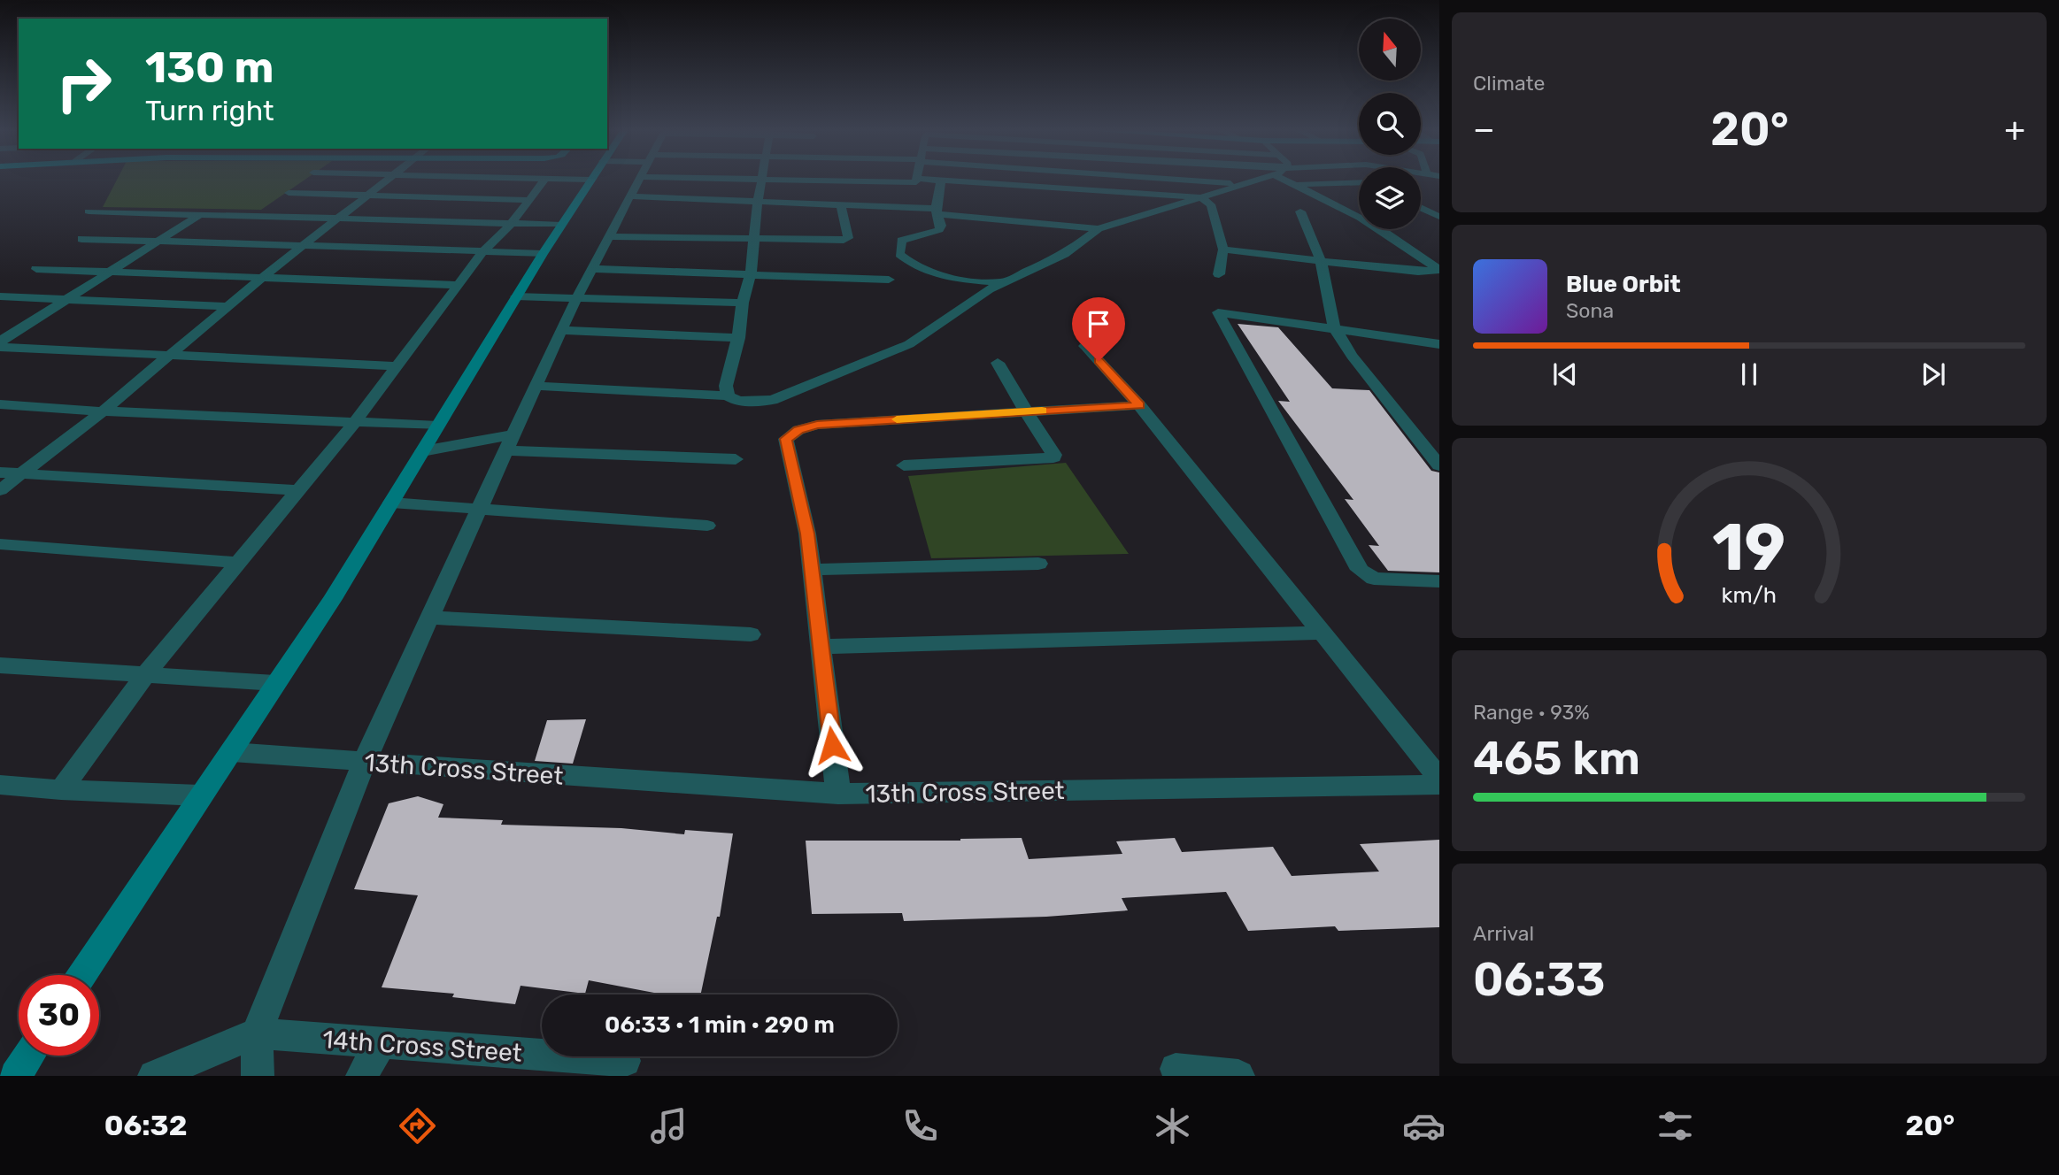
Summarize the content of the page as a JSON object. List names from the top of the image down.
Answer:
{
  "streets": {
    "street": ["13th Cross Street", "14th Cross Street"]
  },
  "north": "top",
  "page": {
    "tile": [
      "Climate",
      ["Range · 93%", "465 km"],
      ["Arrival", "06:33"]
    ],
    "turn": ["130 m", "Turn right"],
    "heat": ["−", "20°", "+"],
    "song": ["Blue Orbit", "Sona"],
    "limit": "30",
    "trip": "06:33 · 1 min · 290 m",
    "tabs": ["06:32", "20°"],
    "gauge": ["19", "km/h"]
  }
}
